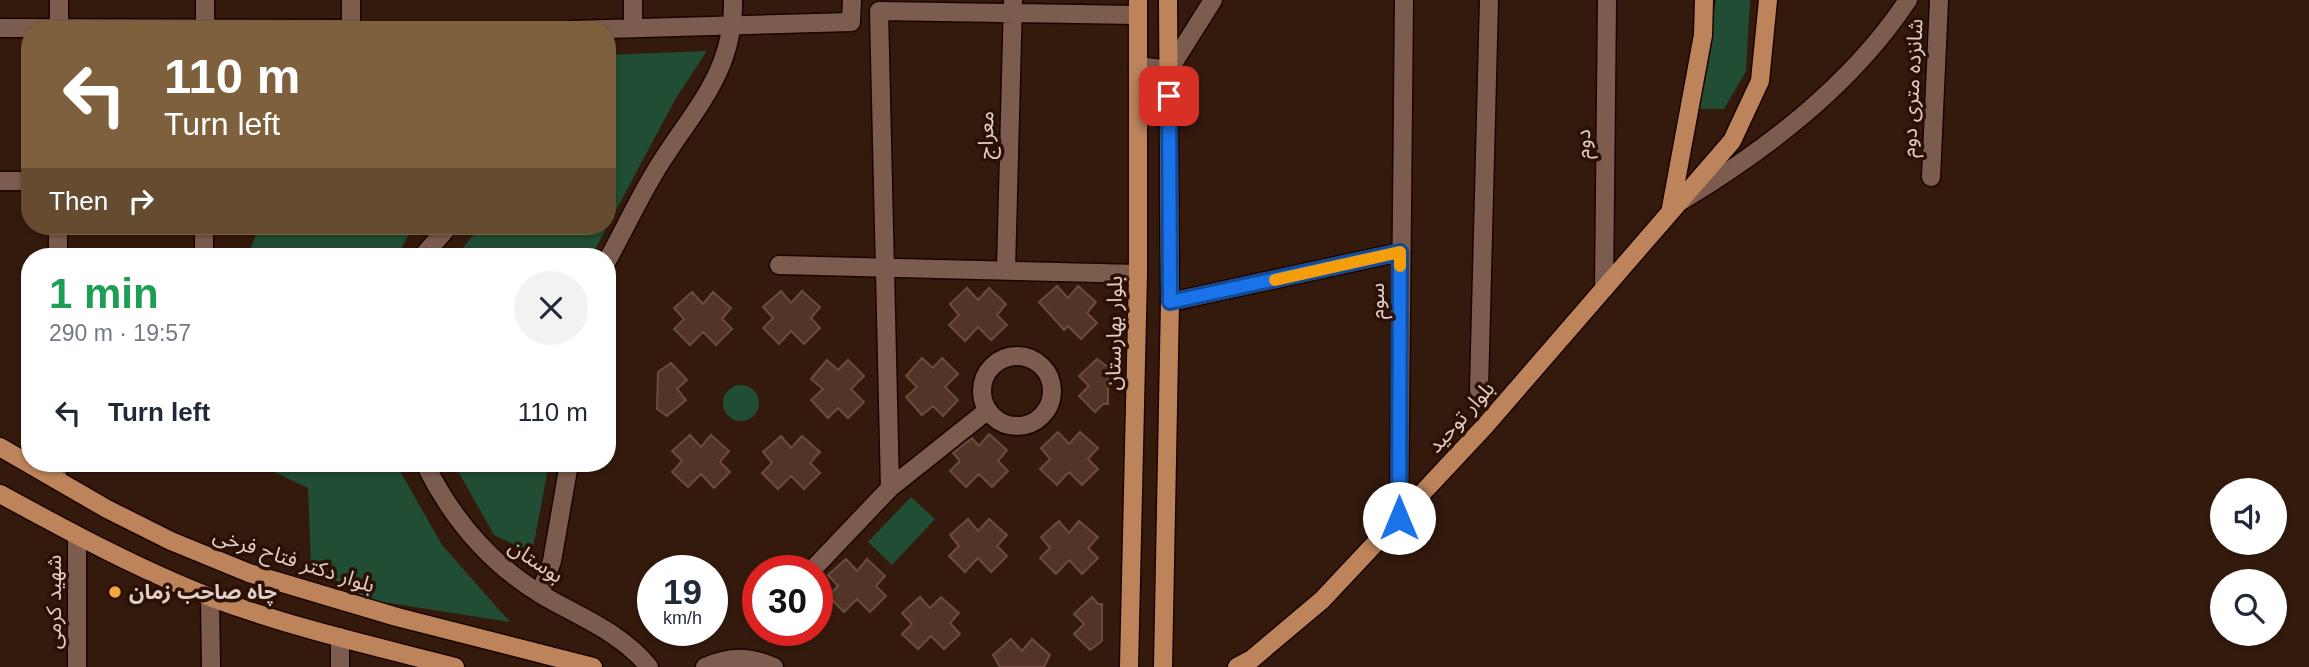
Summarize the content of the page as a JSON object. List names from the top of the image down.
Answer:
{
  "streets": {
    "main road": ["بلوار بهارستان", "بلوار توحید", "بلوار دکتر فتاح فرخی"],
    "street": [
      "شانزده متری دوم",
      "معراج",
      "دوم",
      "سوم",
      "بوستان",
      "شهید کرمی"
    ]
  },
  "crossings": [
    ["دوم", "بلوار توحید"],
    ["سوم", "بلوار توحید"]
  ],
  "places": ["چاه صاحب زمان"],
  "page": {
    "turn": ["110 m", "Turn left"],
    "then": "Then",
    "heading": ["1 min", "290 m · 19:57"],
    "list": [
      {
        "name": "Turn left",
        "value": "110 m"
      }
    ],
    "speed": "19 km/h",
    "limit": "30"
  }
}
